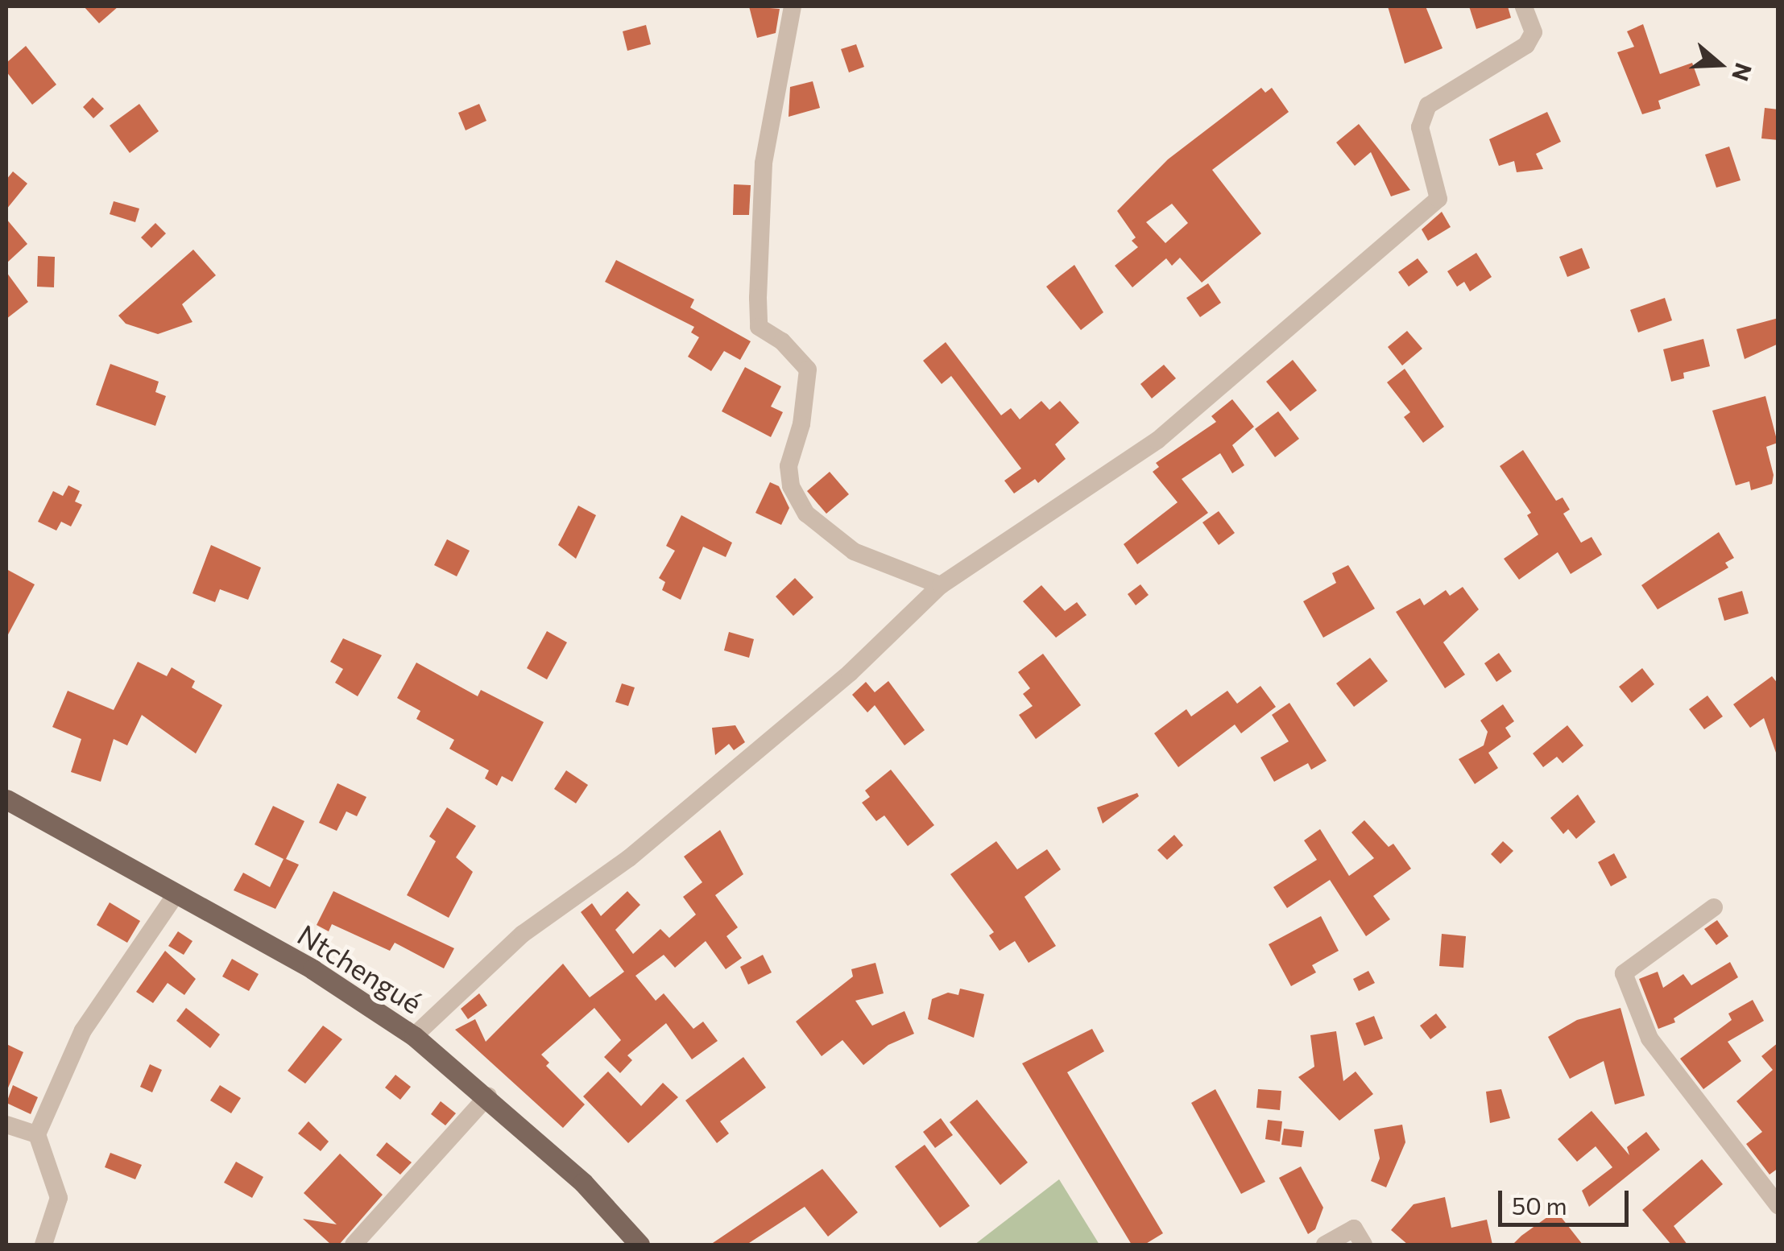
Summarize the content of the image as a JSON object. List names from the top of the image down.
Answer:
{
  "streets": {
    "main road": ["Ntchengué"]
  },
  "scale_bar": "50 m",
  "north": "right"
}
